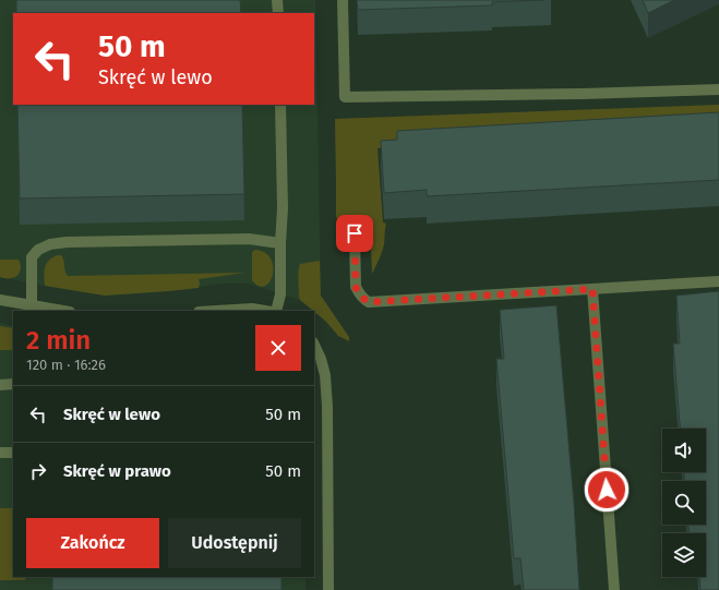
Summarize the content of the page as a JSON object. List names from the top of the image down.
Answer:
{
  "page": {
    "turn": ["50 m", "Skręć w lewo"],
    "heading": ["2 min", "120 m · 16:26"],
    "list": [
      {
        "name": "Skręć w lewo",
        "value": "50 m"
      },
      {
        "name": "Skręć w prawo",
        "value": "50 m"
      }
    ],
    "buttons": ["Zakończ", "Udostępnij"]
  }
}
